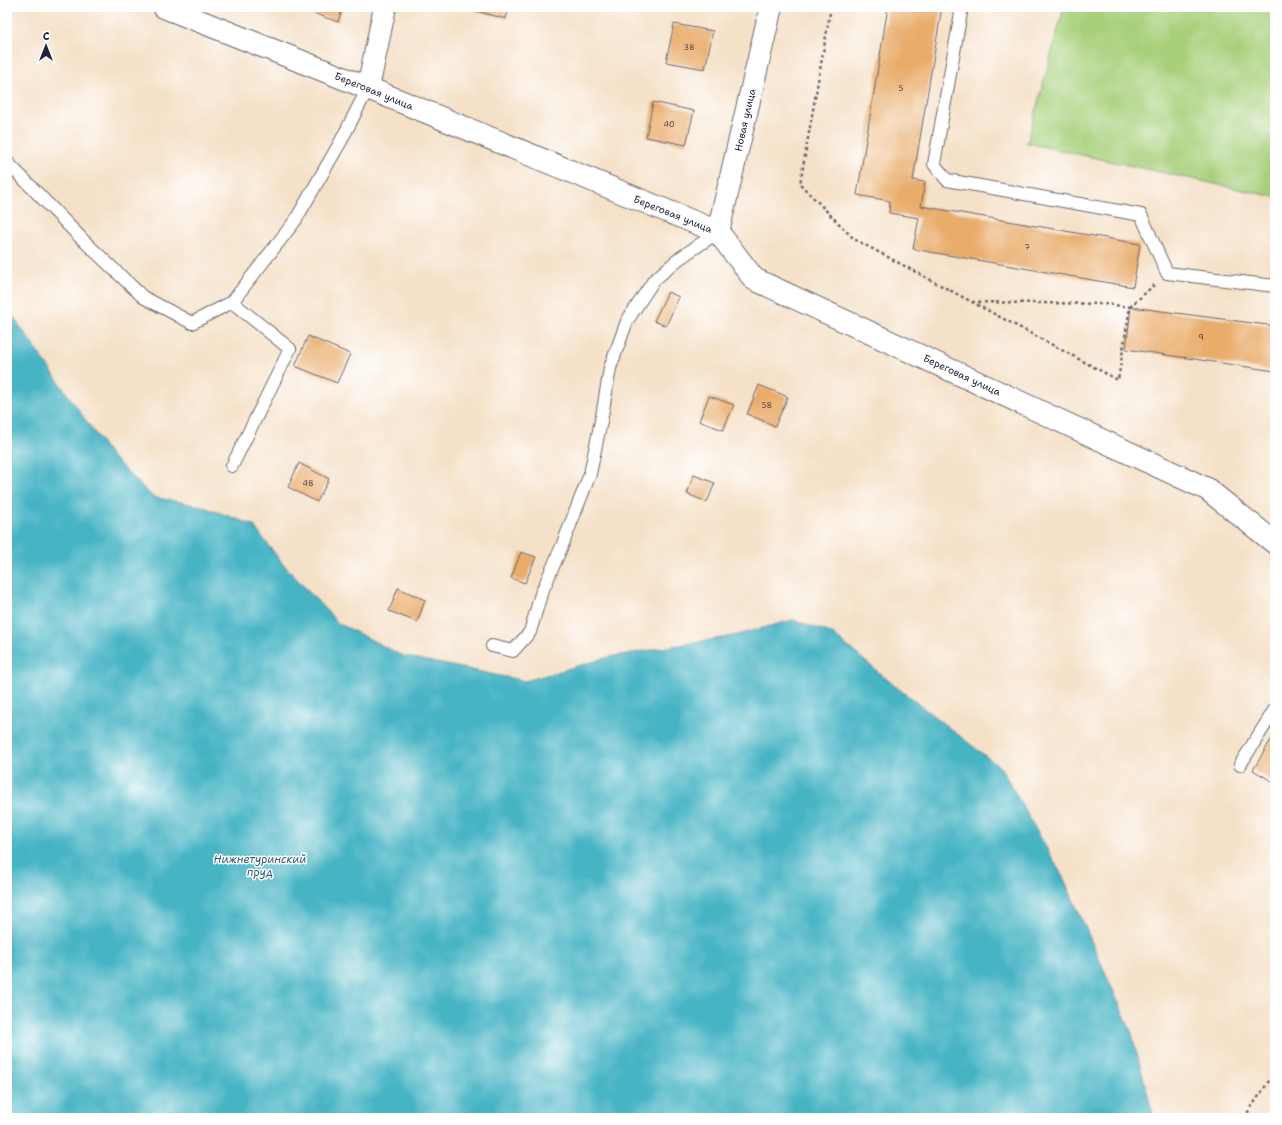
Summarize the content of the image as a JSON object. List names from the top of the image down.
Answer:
{
  "streets": {
    "street": ["Береговая улица", "Новая улица"]
  },
  "crossings": [
    ["Береговая улица", "Новая улица"]
  ],
  "water": ["Нижнетуринский пруд"],
  "house_numbers": [
    "38",
    "5",
    "40",
    "7",
    "9",
    "58",
    "48"
  ],
  "north": "top"
}
